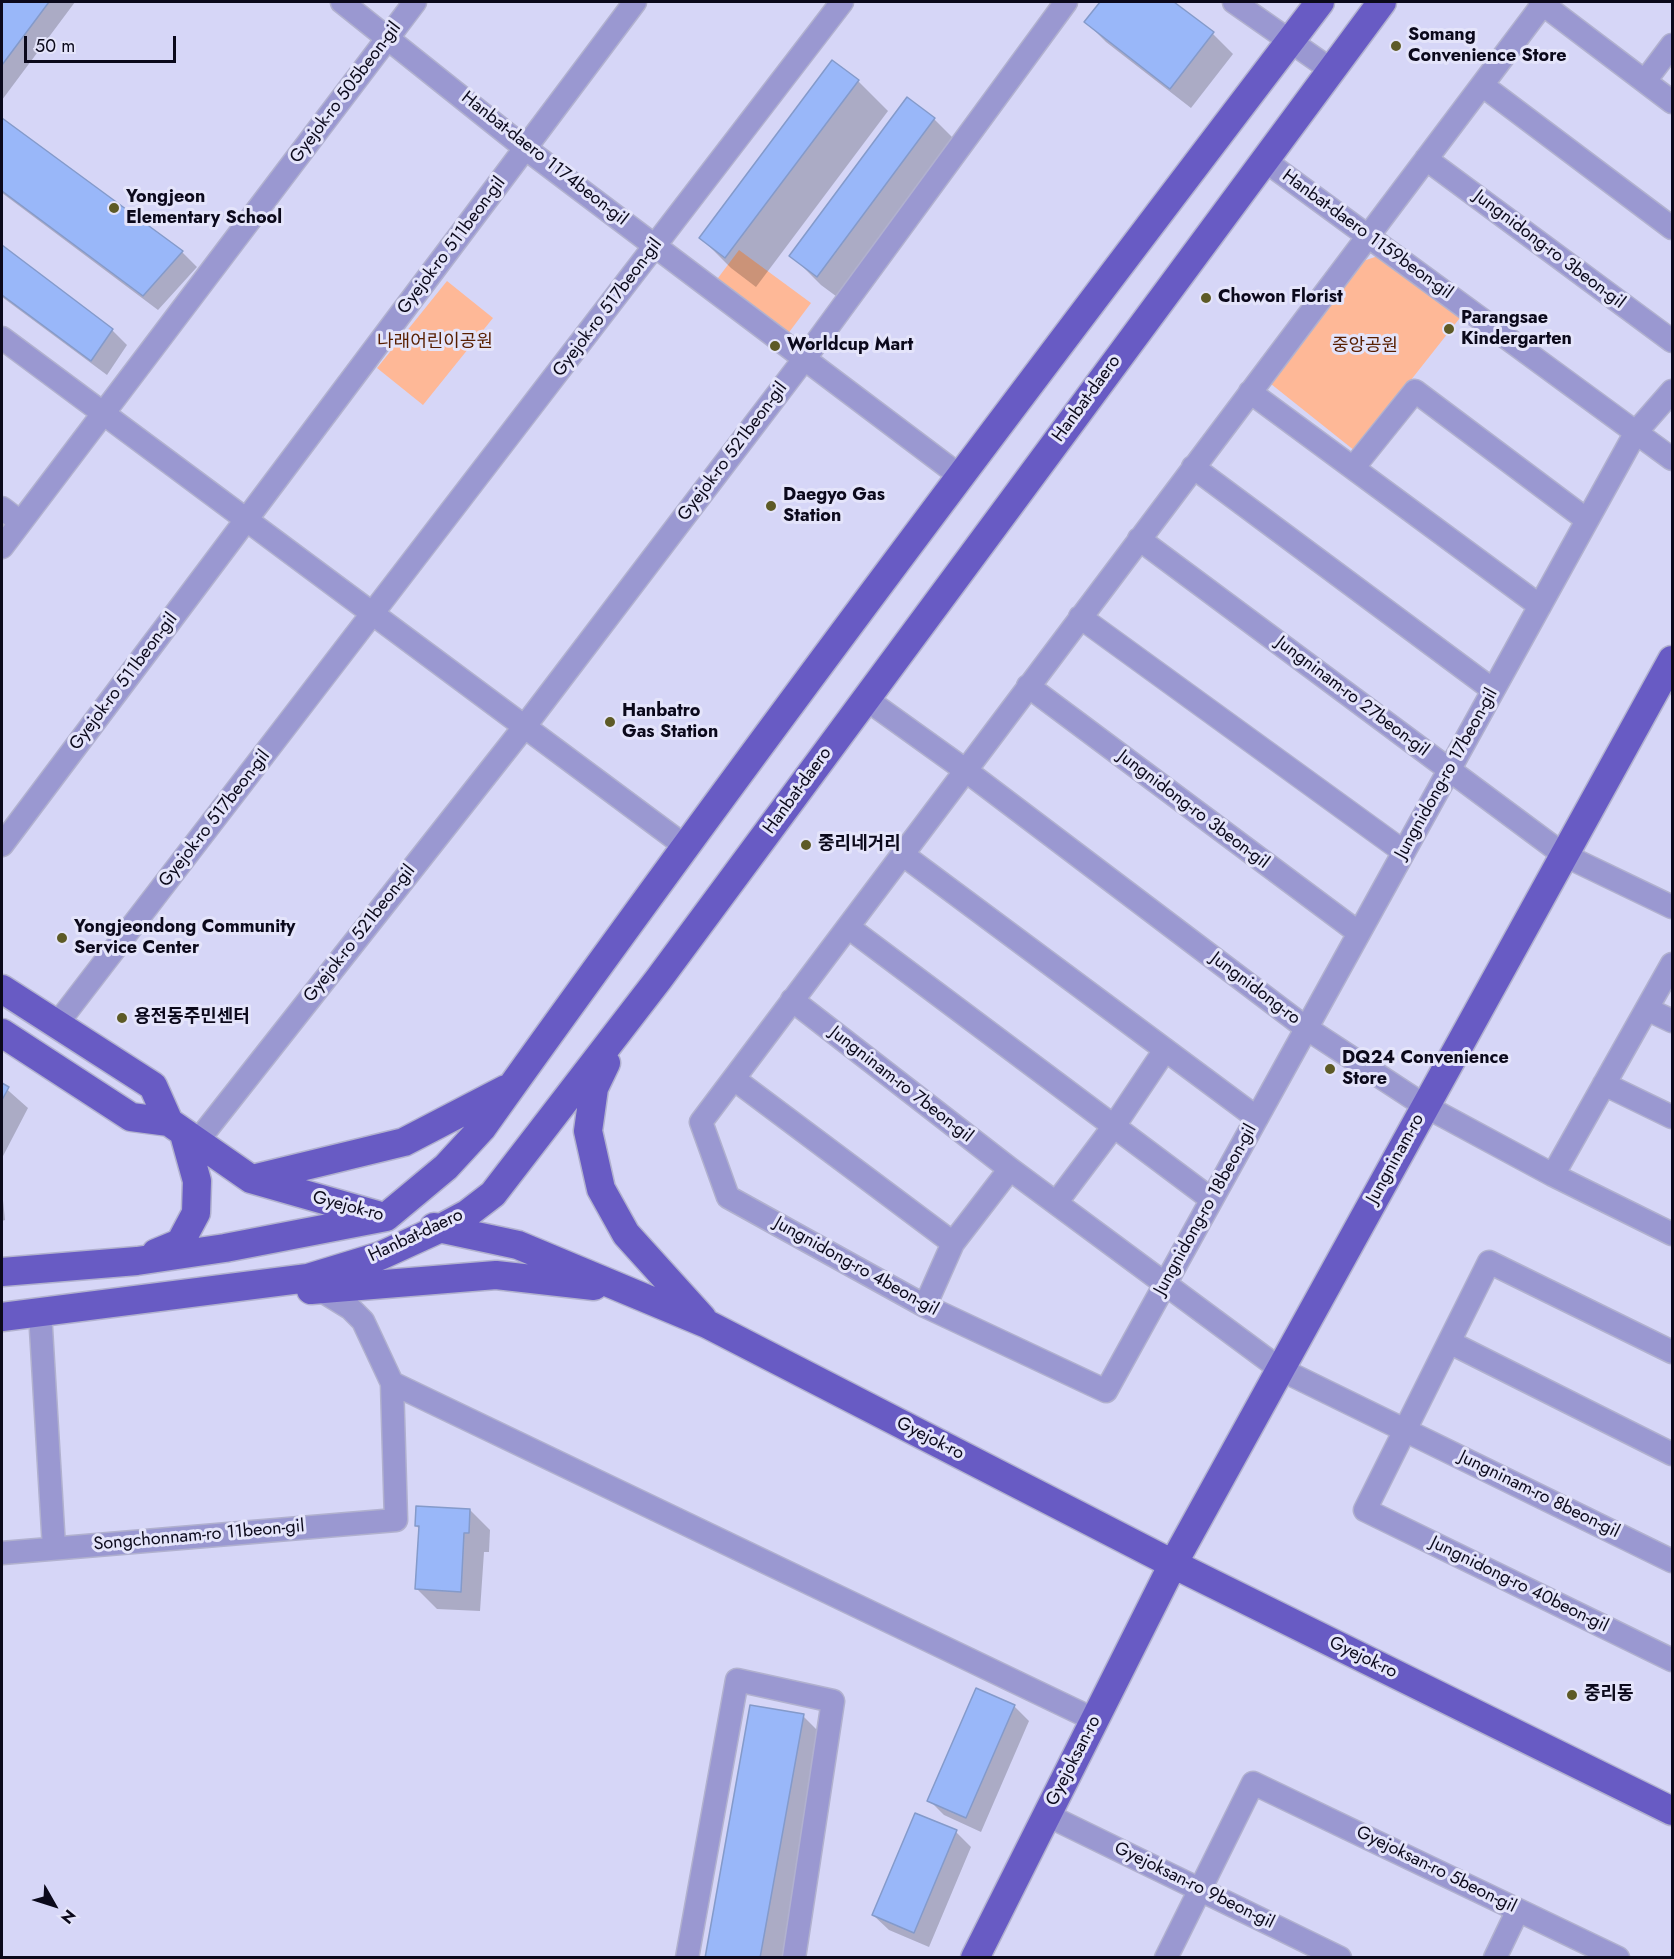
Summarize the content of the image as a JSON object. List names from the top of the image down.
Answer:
{
  "streets": {
    "main road": [
      "Hanbat-daero",
      "Jungninam-ro",
      "Gyejok-ro",
      "Gyejoksan-ro"
    ],
    "street": [
      "Gyejok-ro 505beon-gil",
      "Hanbat-daero 1174beon-gil",
      "Hanbat-daero 1159beon-gil",
      "Gyejok-ro 511beon-gil",
      "Jungnidong-ro 3beon-gil",
      "Gyejok-ro 517beon-gil",
      "Gyejok-ro 521beon-gil",
      "Jungninam-ro 27beon-gil",
      "Jungnidong-ro 17beon-gil",
      "Jungnidong-ro",
      "Jungninam-ro 7beon-gil",
      "Jungnidong-ro 18beon-gil",
      "Jungnidong-ro 4beon-gil",
      "Jungninam-ro 8beon-gil",
      "Songchonnam-ro 11beon-gil",
      "Jungnidong-ro 40beon-gil",
      "Gyejoksan-ro 5beon-gil",
      "Gyejoksan-ro 9beon-gil"
    ]
  },
  "crossings": [
    ["Gyejok-ro 505beon-gil", "Hanbat-daero 1174beon-gil"],
    ["Hanbat-daero 1174beon-gil", "Gyejok-ro 511beon-gil"],
    ["Hanbat-daero 1174beon-gil", "Gyejok-ro 517beon-gil"],
    ["Hanbat-daero 1174beon-gil", "Hanbat-daero"],
    ["Hanbat-daero 1174beon-gil", "Gyejok-ro 521beon-gil"],
    ["Hanbat-daero 1159beon-gil", "Hanbat-daero"],
    ["Hanbat-daero 1159beon-gil", "Jungnidong-ro 17beon-gil"],
    ["Jungnidong-ro 3beon-gil", "Jungnidong-ro 17beon-gil"],
    ["Hanbat-daero", "Jungnidong-ro"],
    ["Hanbat-daero", "Gyejok-ro"],
    ["Gyejok-ro 521beon-gil", "Gyejok-ro"],
    ["Jungninam-ro 27beon-gil", "Jungnidong-ro 17beon-gil"],
    ["Jungninam-ro 27beon-gil", "Jungninam-ro"],
    ["Jungnidong-ro 17beon-gil", "Jungnidong-ro"],
    ["Jungnidong-ro 17beon-gil", "Jungnidong-ro 18beon-gil"],
    ["Jungnidong-ro", "Jungninam-ro"],
    ["Jungnidong-ro", "Jungnidong-ro 18beon-gil"],
    ["Jungnidong-ro", "Jungnidong-ro 4beon-gil"],
    ["Jungninam-ro 7beon-gil", "Jungninam-ro"],
    ["Jungninam-ro 7beon-gil", "Jungnidong-ro 18beon-gil"],
    ["Jungninam-ro 7beon-gil", "Jungnidong-ro 4beon-gil"],
    ["Jungninam-ro 7beon-gil", "Jungninam-ro 8beon-gil"],
    ["Jungninam-ro", "Gyejok-ro"],
    ["Jungninam-ro", "Jungninam-ro 8beon-gil"],
    ["Jungninam-ro", "Gyejoksan-ro"],
    ["Gyejok-ro", "Gyejoksan-ro"],
    ["Jungnidong-ro 18beon-gil", "Jungnidong-ro 4beon-gil"],
    ["Jungninam-ro 8beon-gil", "Jungnidong-ro 40beon-gil"],
    ["Gyejoksan-ro", "Gyejoksan-ro 9beon-gil"],
    ["Gyejoksan-ro 5beon-gil", "Gyejoksan-ro 9beon-gil"]
  ],
  "parks": ["나래어린이공원", "중앙공원"],
  "places": [
    "Somang Convenience Store",
    "Yongjeon Elementary School",
    "Chowon Florist",
    "Parangsae Kindergarten",
    "Worldcup Mart",
    "Daegyo Gas Station",
    "Hanbatro Gas Station",
    "중리네거리",
    "Yongjeondong Community Service Center",
    "용전동주민센터",
    "DQ24 Convenience Store",
    "중리동"
  ],
  "scale_bar": "50 m",
  "north": "bottom right"
}
